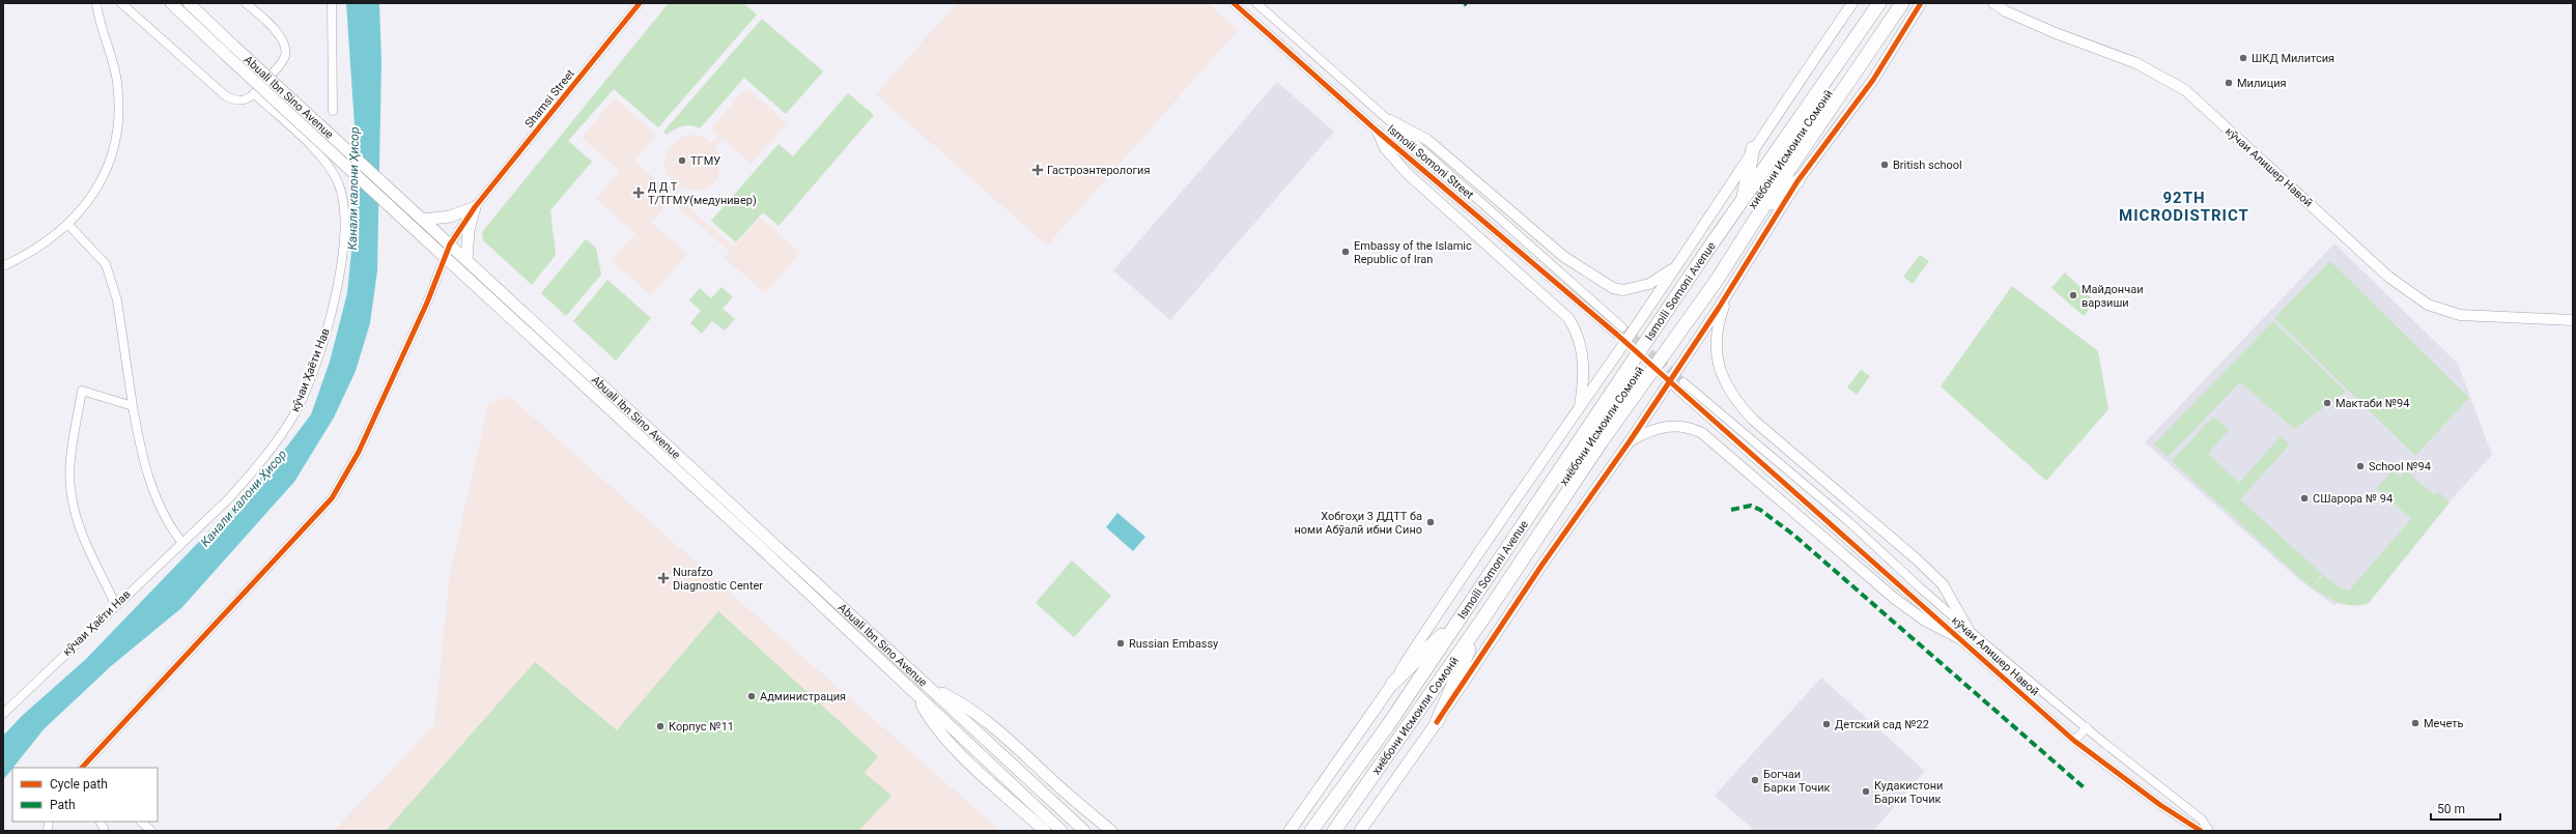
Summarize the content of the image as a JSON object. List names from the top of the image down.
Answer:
{
  "streets": {
    "highway": ["хиёбони Исмоили Сомонӣ", "Ismoili Somoni Avenue"],
    "main road": ["Abuali Ibn Sino Avenue"],
    "street": [
      "Shamsi Street",
      "Ismoili Somoni Street",
      "кӯчаи Алишер Навоӣ",
      "кӯчаи Ҳаёти Нав"
    ]
  },
  "crossings": [
    ["Abuali Ibn Sino Avenue", "Shamsi Street"],
    ["хиёбони Исмоили Сомонӣ", "Ismoili Somoni Avenue"]
  ],
  "districts": ["92TH MICRODISTRICT"],
  "water": ["Канали калони Ҳисор"],
  "places": {
    "other": [
      "ШКД Милитсия",
      "Милиция",
      "ТГМУ",
      "British school",
      "Embassy of the Islamic Republic of Iran",
      "Майдончаи варзиши",
      "Мактаби №94",
      "School №94",
      "СШарора № 94",
      "Хобгоҳи 3 ДДТТ ба номи Абӯалӣ ибни Сино",
      "Russian Embassy",
      "Администрация",
      "Мечеть",
      "Детский сад №22",
      "Корпус №11",
      "Богчаи Барки Точик",
      "Кудакистони Барки Точик"
    ],
    "health": ["Гастроэнтерология", "Д Д Т Т/ТГМУ(медунивер)", "Nurafzo Diagnostic Center"]
  },
  "legend": ["Cycle path", "Path"],
  "scale_bar": "50 m"
}
